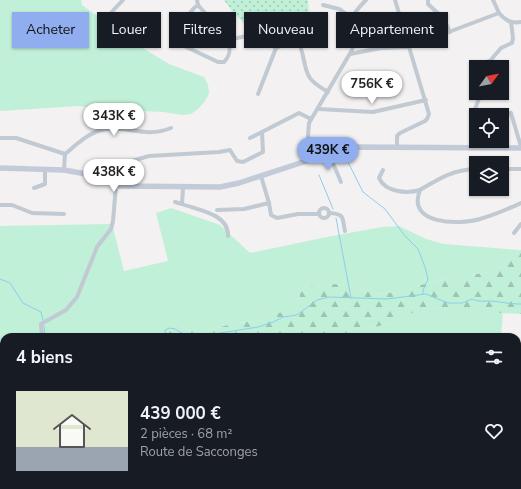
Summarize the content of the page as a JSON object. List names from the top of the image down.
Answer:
{
  "north": "top right",
  "page": {
    "chip": [
      "Acheter",
      "Louer",
      "Filtres",
      "Nouveau",
      "Appartement"
    ],
    "price": [
      "756K €",
      "343K €",
      "439K €",
      "438K €"
    ],
    "heading": "4 biens",
    "list": [
      {
        "name": "439 000 €",
        "note": "2 pièces · 68 m² · Route de Sacconges"
      }
    ]
  }
}
